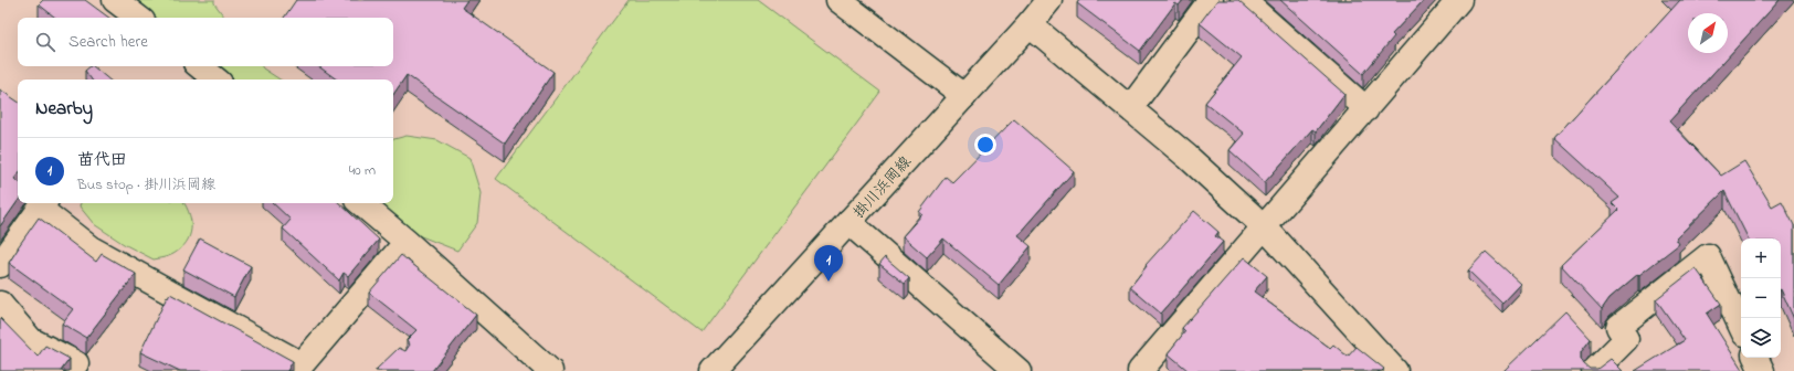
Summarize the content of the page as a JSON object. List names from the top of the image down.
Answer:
{
  "streets": {
    "street": ["掛川浜岡線"]
  },
  "north": "top right",
  "page": {
    "search": "Search here",
    "heading": "Nearby",
    "list": [
      {
        "mark": "1",
        "name": "苗代田",
        "note": "Bus stop · 掛川浜岡線",
        "value": "40 m"
      }
    ],
    "map_buttons": ["+", "−"],
    "pins": "1"
  }
}
